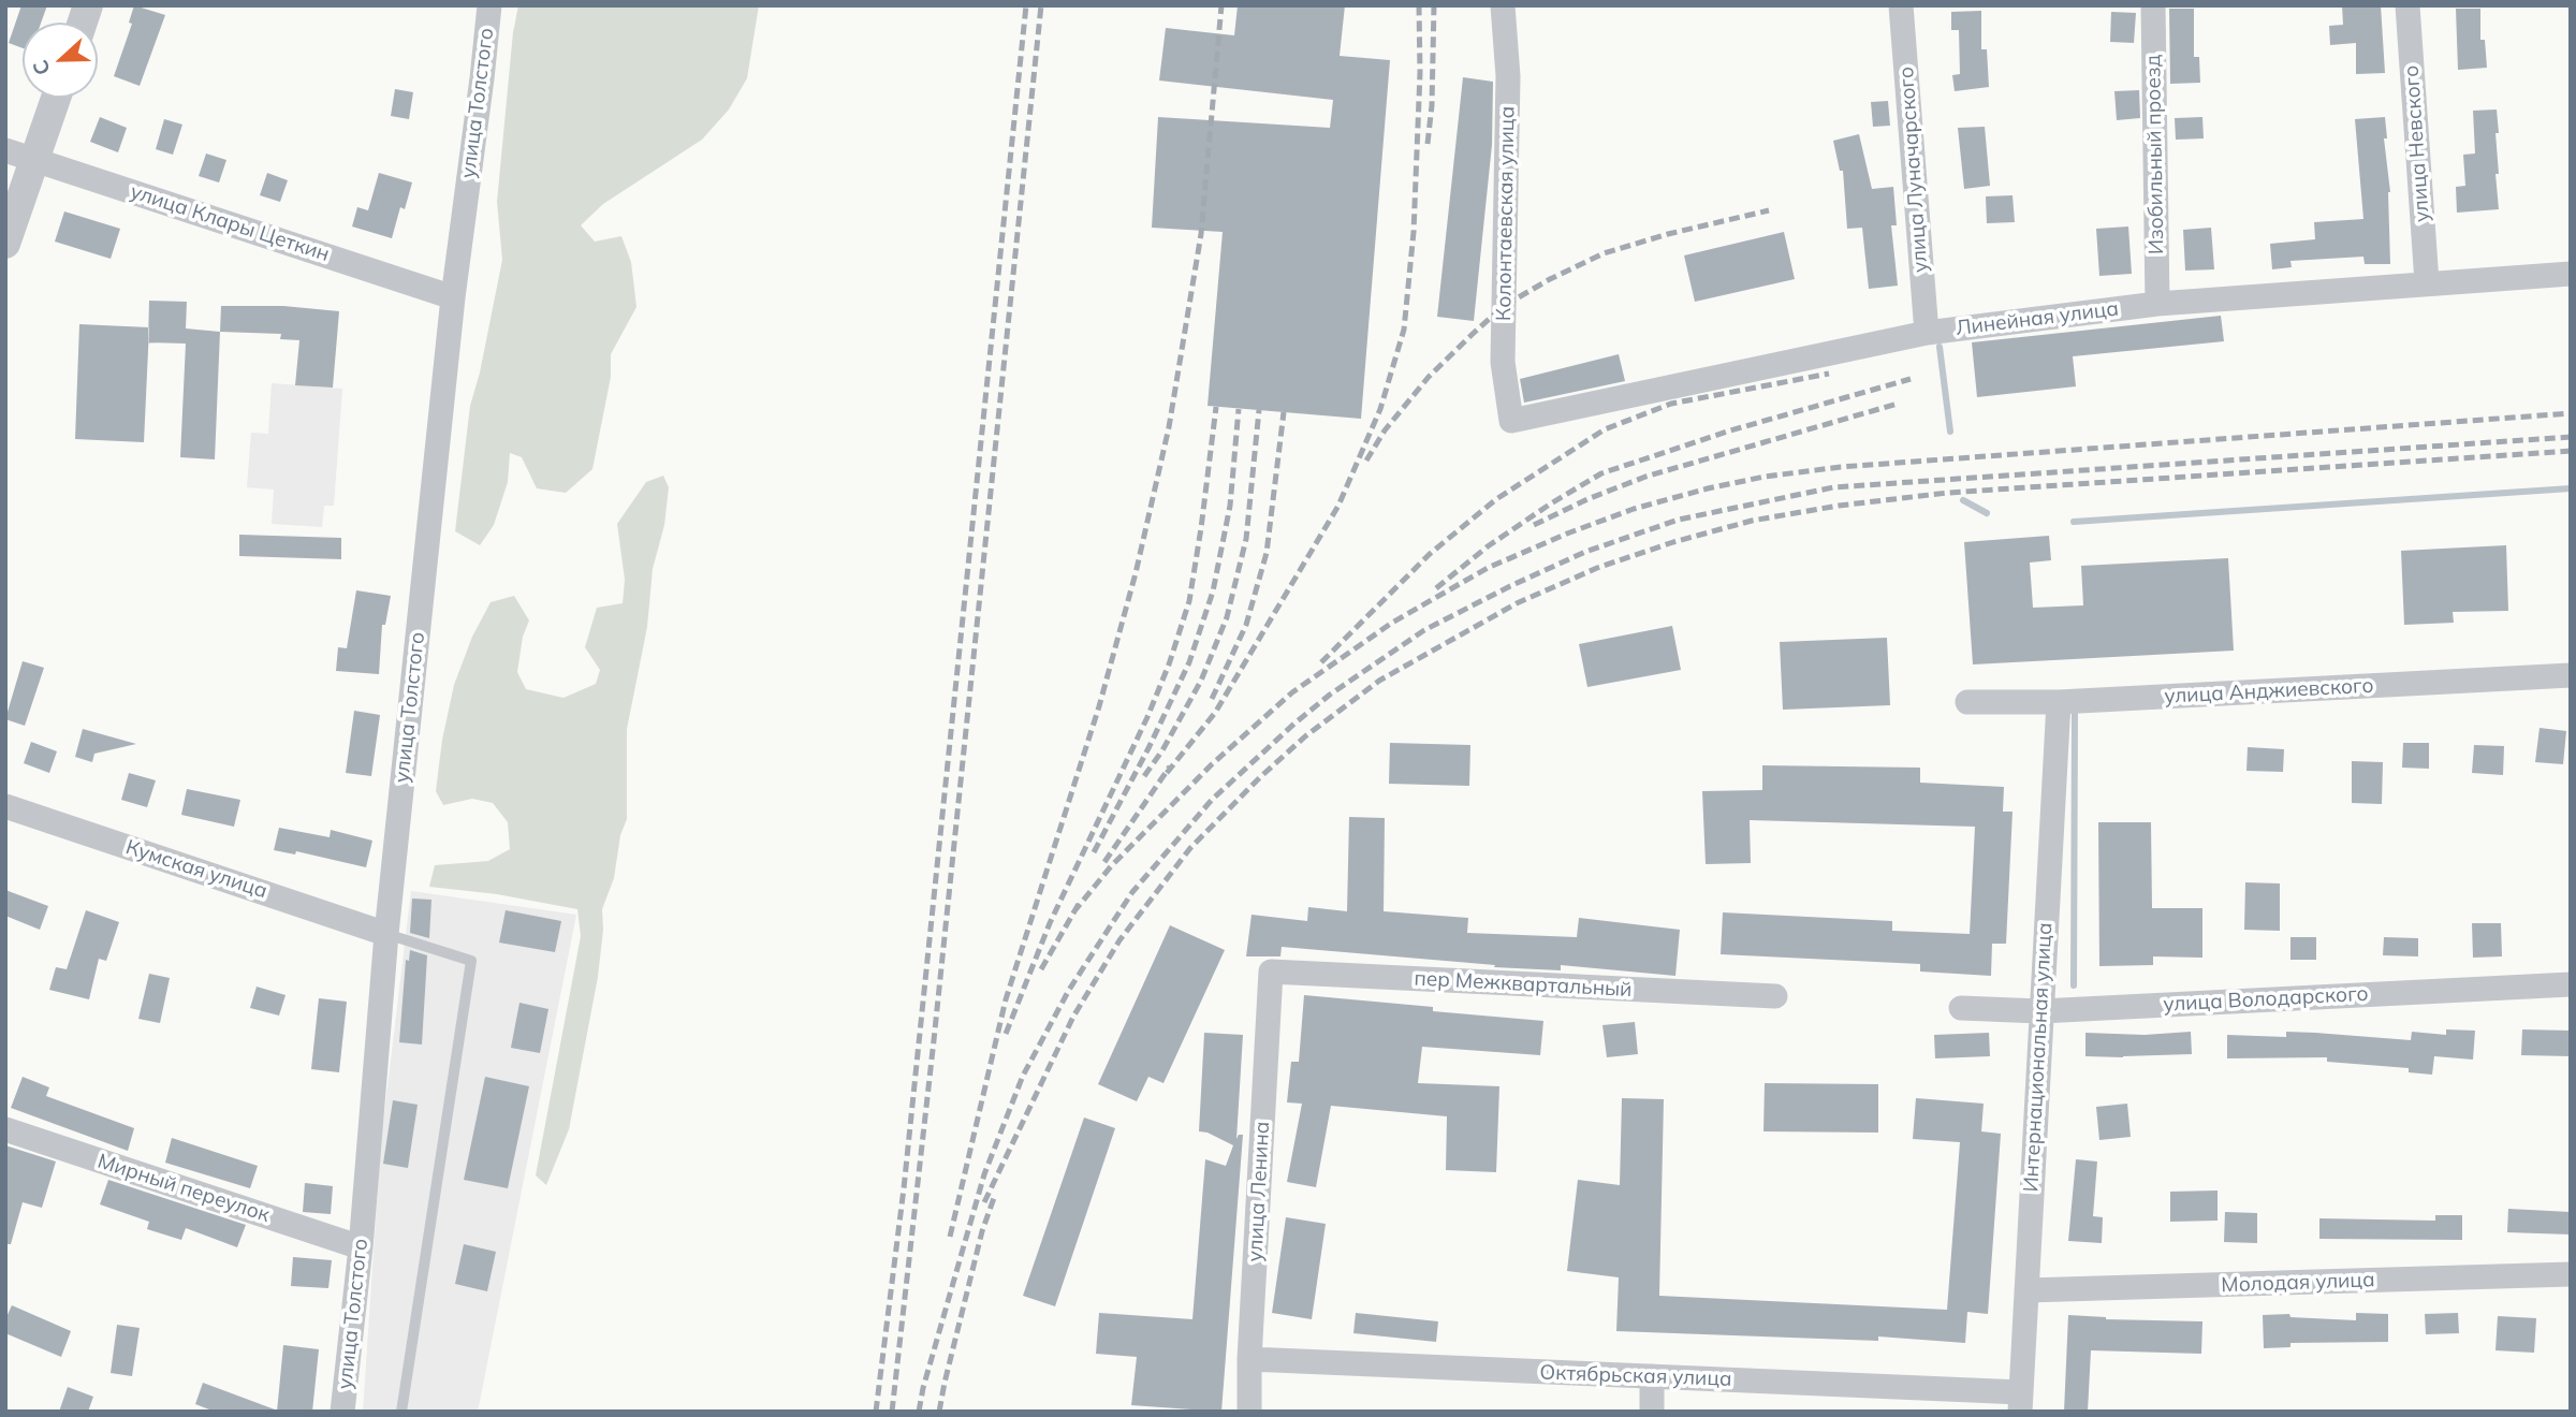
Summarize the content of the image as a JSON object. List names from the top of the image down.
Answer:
{
  "streets": {
    "street": [
      "улица Толстого",
      "улица Невского",
      "Изобильный проезд",
      "улица Луначарского",
      "Колонтаевская улица",
      "улица Клары Цеткин",
      "Линейная улица",
      "улица Анджиевского",
      "Кумская улица",
      "пер Межквартальный",
      "улица Володарского",
      "Интернациональная улица",
      "Мирный переулок",
      "улица Ленина",
      "Молодая улица",
      "Октябрьская улица"
    ]
  },
  "crossings": [
    ["улица Толстого", "улица Клары Цеткин"],
    ["улица Толстого", "Кумская улица"],
    ["улица Толстого", "Мирный переулок"],
    ["улица Невского", "Линейная улица"],
    ["Изобильный проезд", "Линейная улица"],
    ["улица Луначарского", "Линейная улица"],
    ["Колонтаевская улица", "Линейная улица"],
    ["улица Анджиевского", "Интернациональная улица"],
    ["пер Межквартальный", "улица Ленина"],
    ["улица Володарского", "Интернациональная улица"],
    ["Интернациональная улица", "Молодая улица"],
    ["Интернациональная улица", "Октябрьская улица"],
    ["улица Ленина", "Октябрьская улица"]
  ],
  "north": "left"
}
